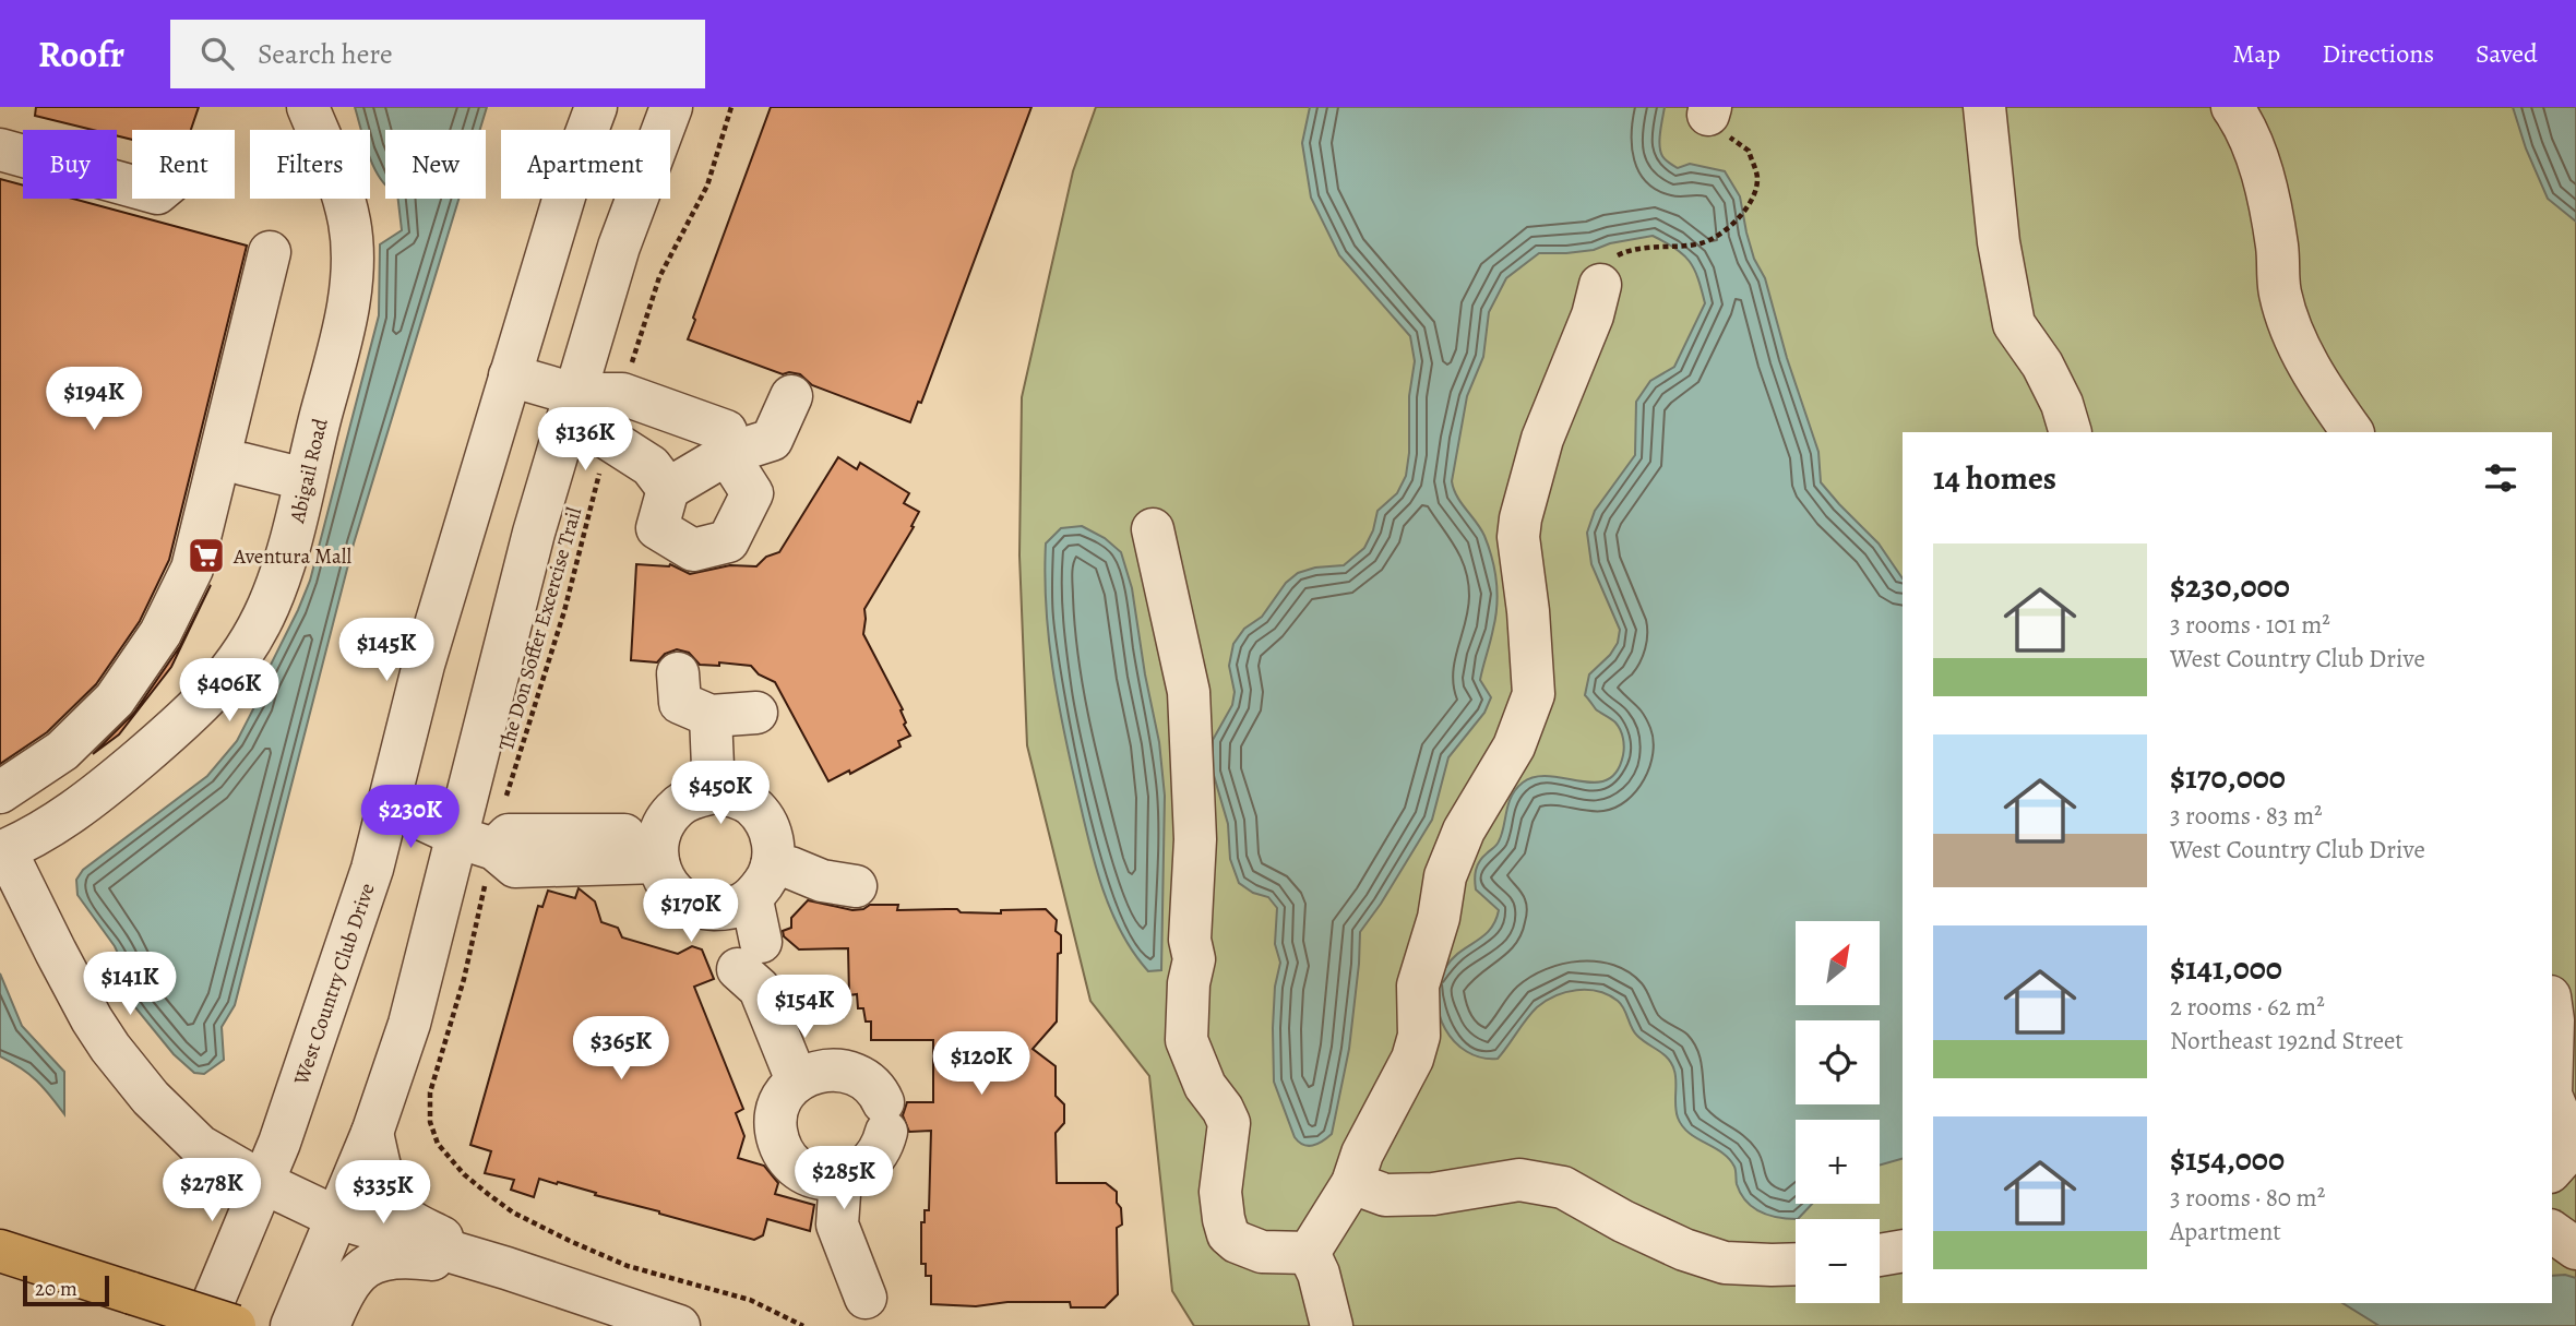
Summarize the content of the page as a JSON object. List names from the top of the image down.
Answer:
{
  "streets": {
    "street": ["Abigail Road", "West Country Club Drive"],
    "path": ["The Don Soffer Excercise Trail"]
  },
  "places": {
    "supermarket": ["Aventura Mall"]
  },
  "scale_bar": "20 m",
  "north": "top right",
  "page": {
    "header": "Roofr",
    "search": "Search here",
    "nav": ["Map", "Directions", "Saved"],
    "chip": [
      "Buy",
      "Rent",
      "Filters",
      "New",
      "Apartment"
    ],
    "price": [
      "$194K",
      "$136K",
      "$145K",
      "$406K",
      "$450K",
      "$230K",
      "$170K",
      "$141K",
      "$154K",
      "$365K",
      "$120K",
      "$285K",
      "$278K",
      "$335K"
    ],
    "heading": "14 homes",
    "list": [
      {
        "name": "$230,000",
        "note": "3 rooms · 101 m² · West Country Club Drive"
      },
      {
        "name": "$170,000",
        "note": "3 rooms · 83 m² · West Country Club Drive"
      },
      {
        "name": "$141,000",
        "note": "2 rooms · 62 m² · Northeast 192nd Street"
      },
      {
        "name": "$154,000",
        "note": "3 rooms · 80 m² · Apartment"
      }
    ],
    "map_buttons": ["+", "−"],
    "scale": "20 m"
  }
}
